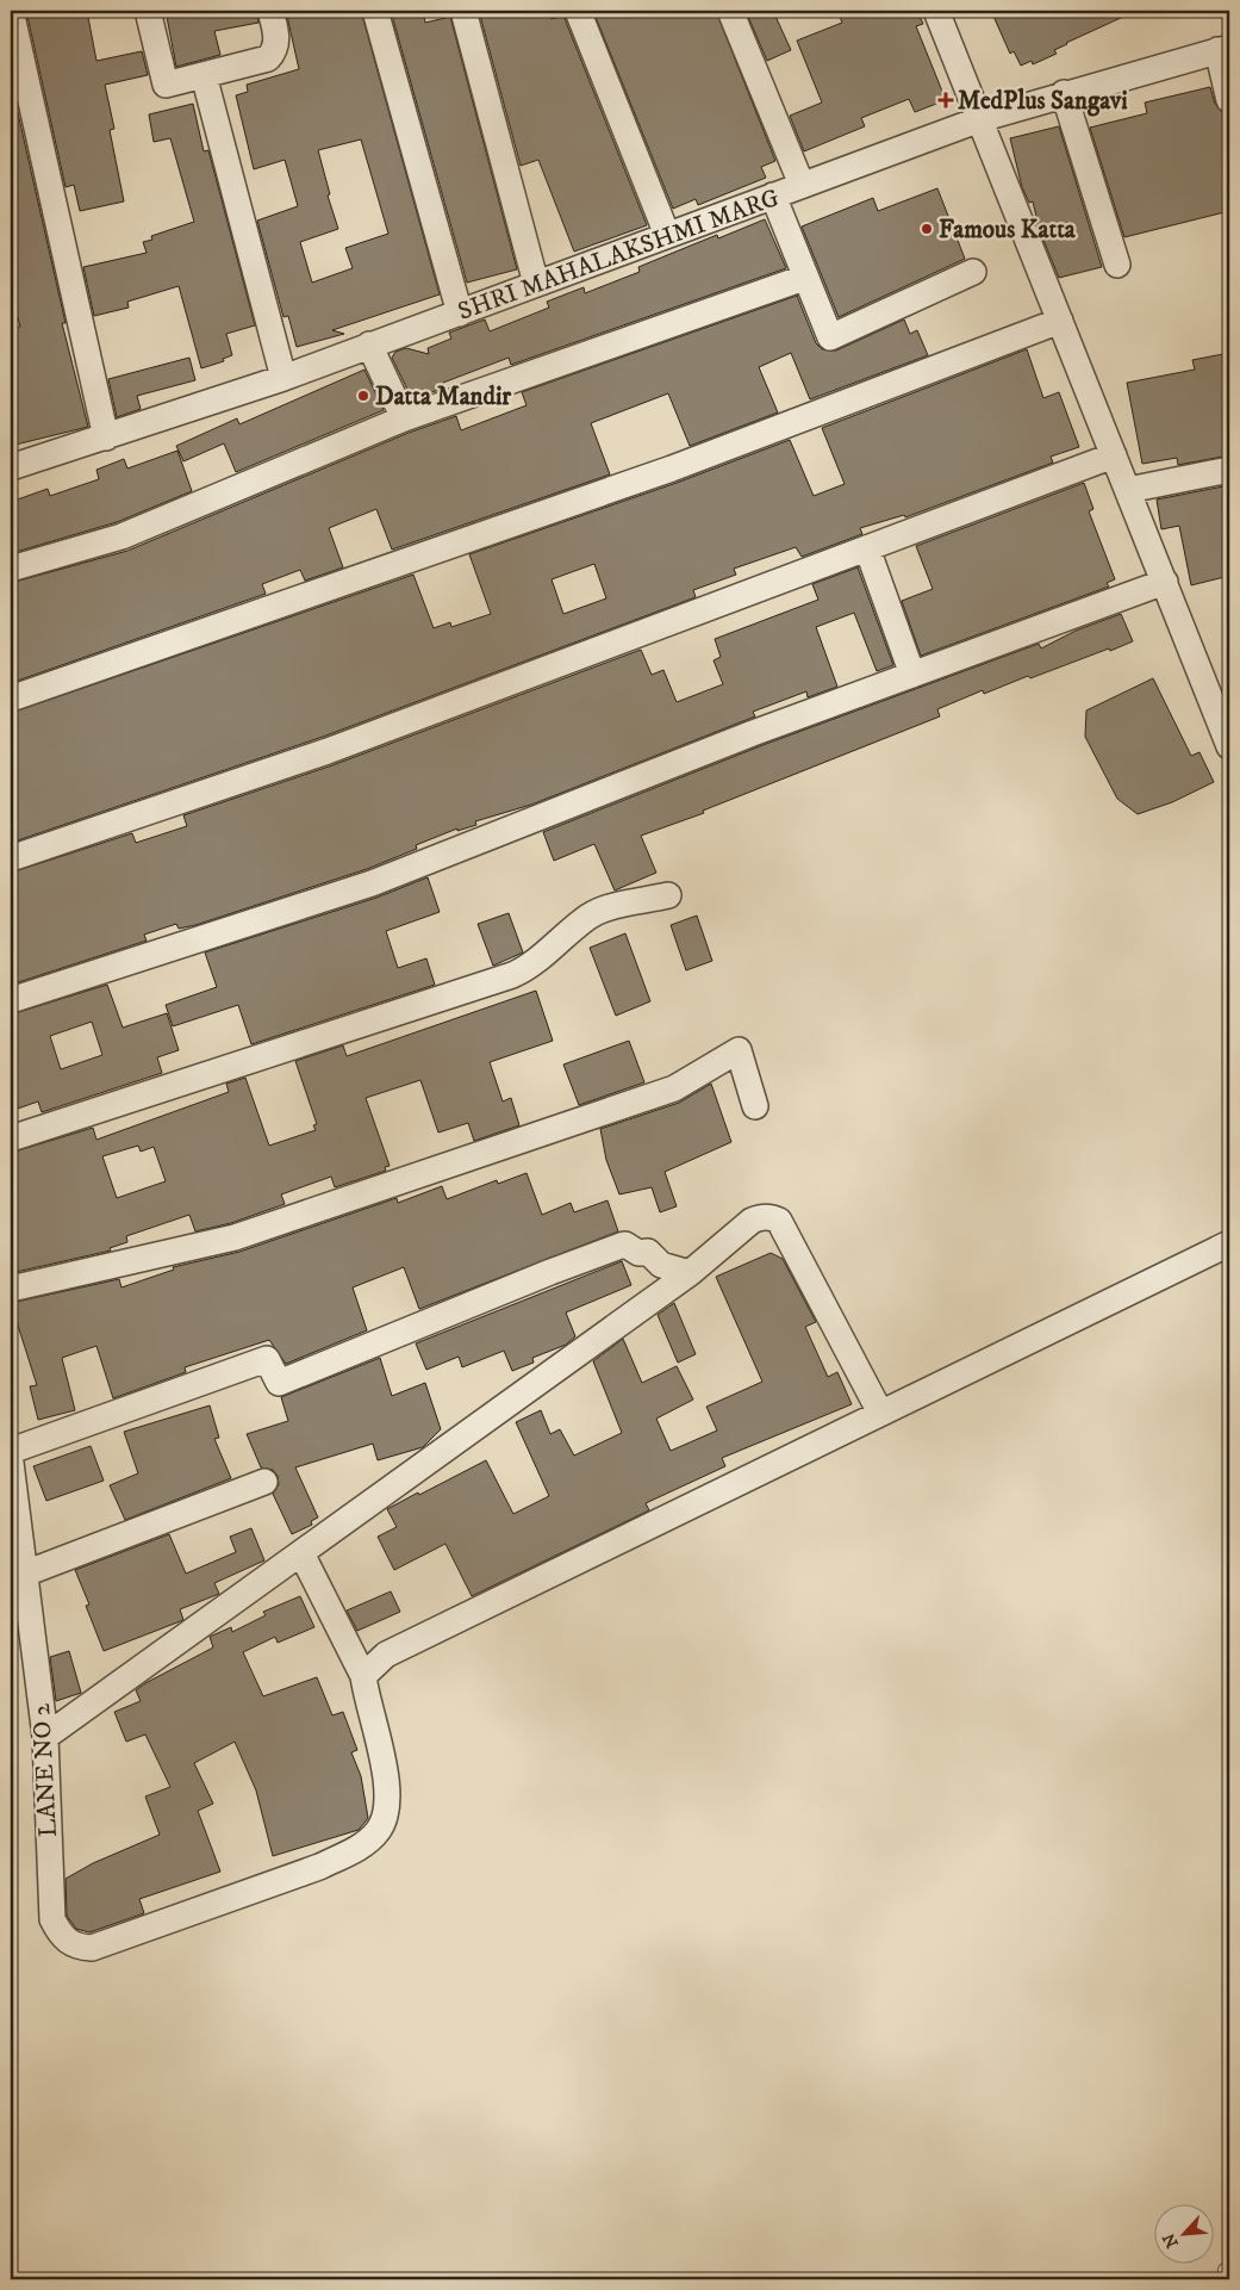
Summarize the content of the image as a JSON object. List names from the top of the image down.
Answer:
{
  "streets": {
    "street": ["SHRI MAHALAKSHMI MARG", "LANE NO 2"]
  },
  "places": {
    "health": ["MedPlus Sangavi"],
    "other": ["Famous Katta", "Datta Mandir"]
  },
  "north": "bottom left"
}
